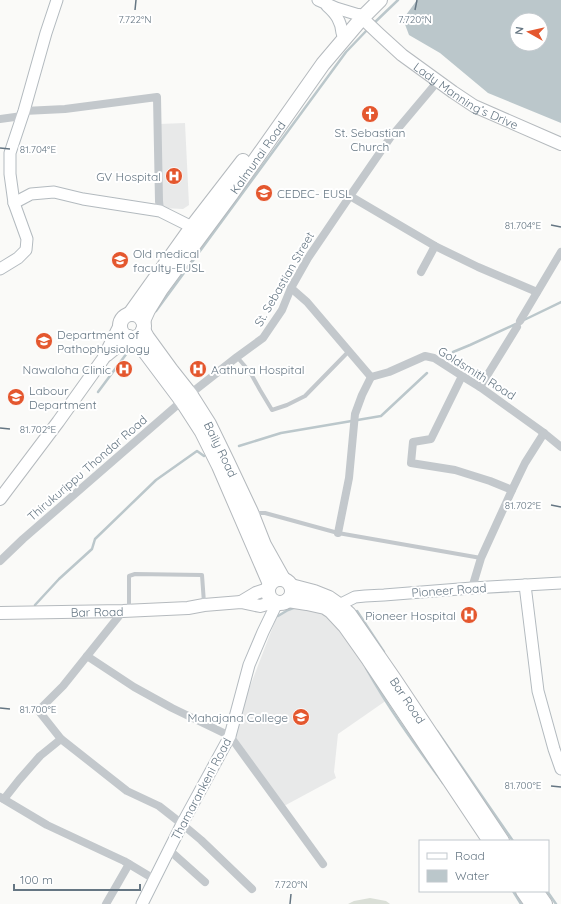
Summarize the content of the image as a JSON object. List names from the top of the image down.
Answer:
{
  "streets": {
    "highway": ["Kalmunai Road", "Baily Road", "Bar Road"],
    "main road": ["Lady Manning’s Drive"],
    "street": [
      "St. Sebastian Street",
      "Goldsmith Road",
      "Thirukurippu Thondar Road",
      "Pioneer Road",
      "Thamarankeni Road"
    ]
  },
  "crossings": [
    ["Lady Manning’s Drive", "Kalmunai Road"],
    ["Lady Manning’s Drive", "St. Sebastian Street"],
    ["Kalmunai Road", "Baily Road"],
    ["St. Sebastian Street", "Baily Road"],
    ["St. Sebastian Street", "Thirukurippu Thondar Road"],
    ["Baily Road", "Thirukurippu Thondar Road"],
    ["Baily Road", "Bar Road"],
    ["Baily Road", "Thamarankeni Road"],
    ["Pioneer Road", "Bar Road"],
    ["Bar Road", "Thamarankeni Road"]
  ],
  "places": {
    "church": ["St. Sebastian Church"],
    "hospital": [
      "GV Hospital",
      "Nawaloha Clinic",
      "Aathura Hospital",
      "Pioneer Hospital"
    ],
    "school or university": [
      "CEDEC- EUSL",
      "Old medical faculty-EUSL",
      "Department of Pathophysiology",
      "Labour Department",
      "Mahajana College"
    ]
  },
  "legend": ["Road", "Water"],
  "scale_bar": "100 m",
  "north": "left",
  "coordinates": [
    "7.722°N",
    "7.720°N",
    "81.704°E",
    "81.702°E",
    "81.700°E"
  ]
}
